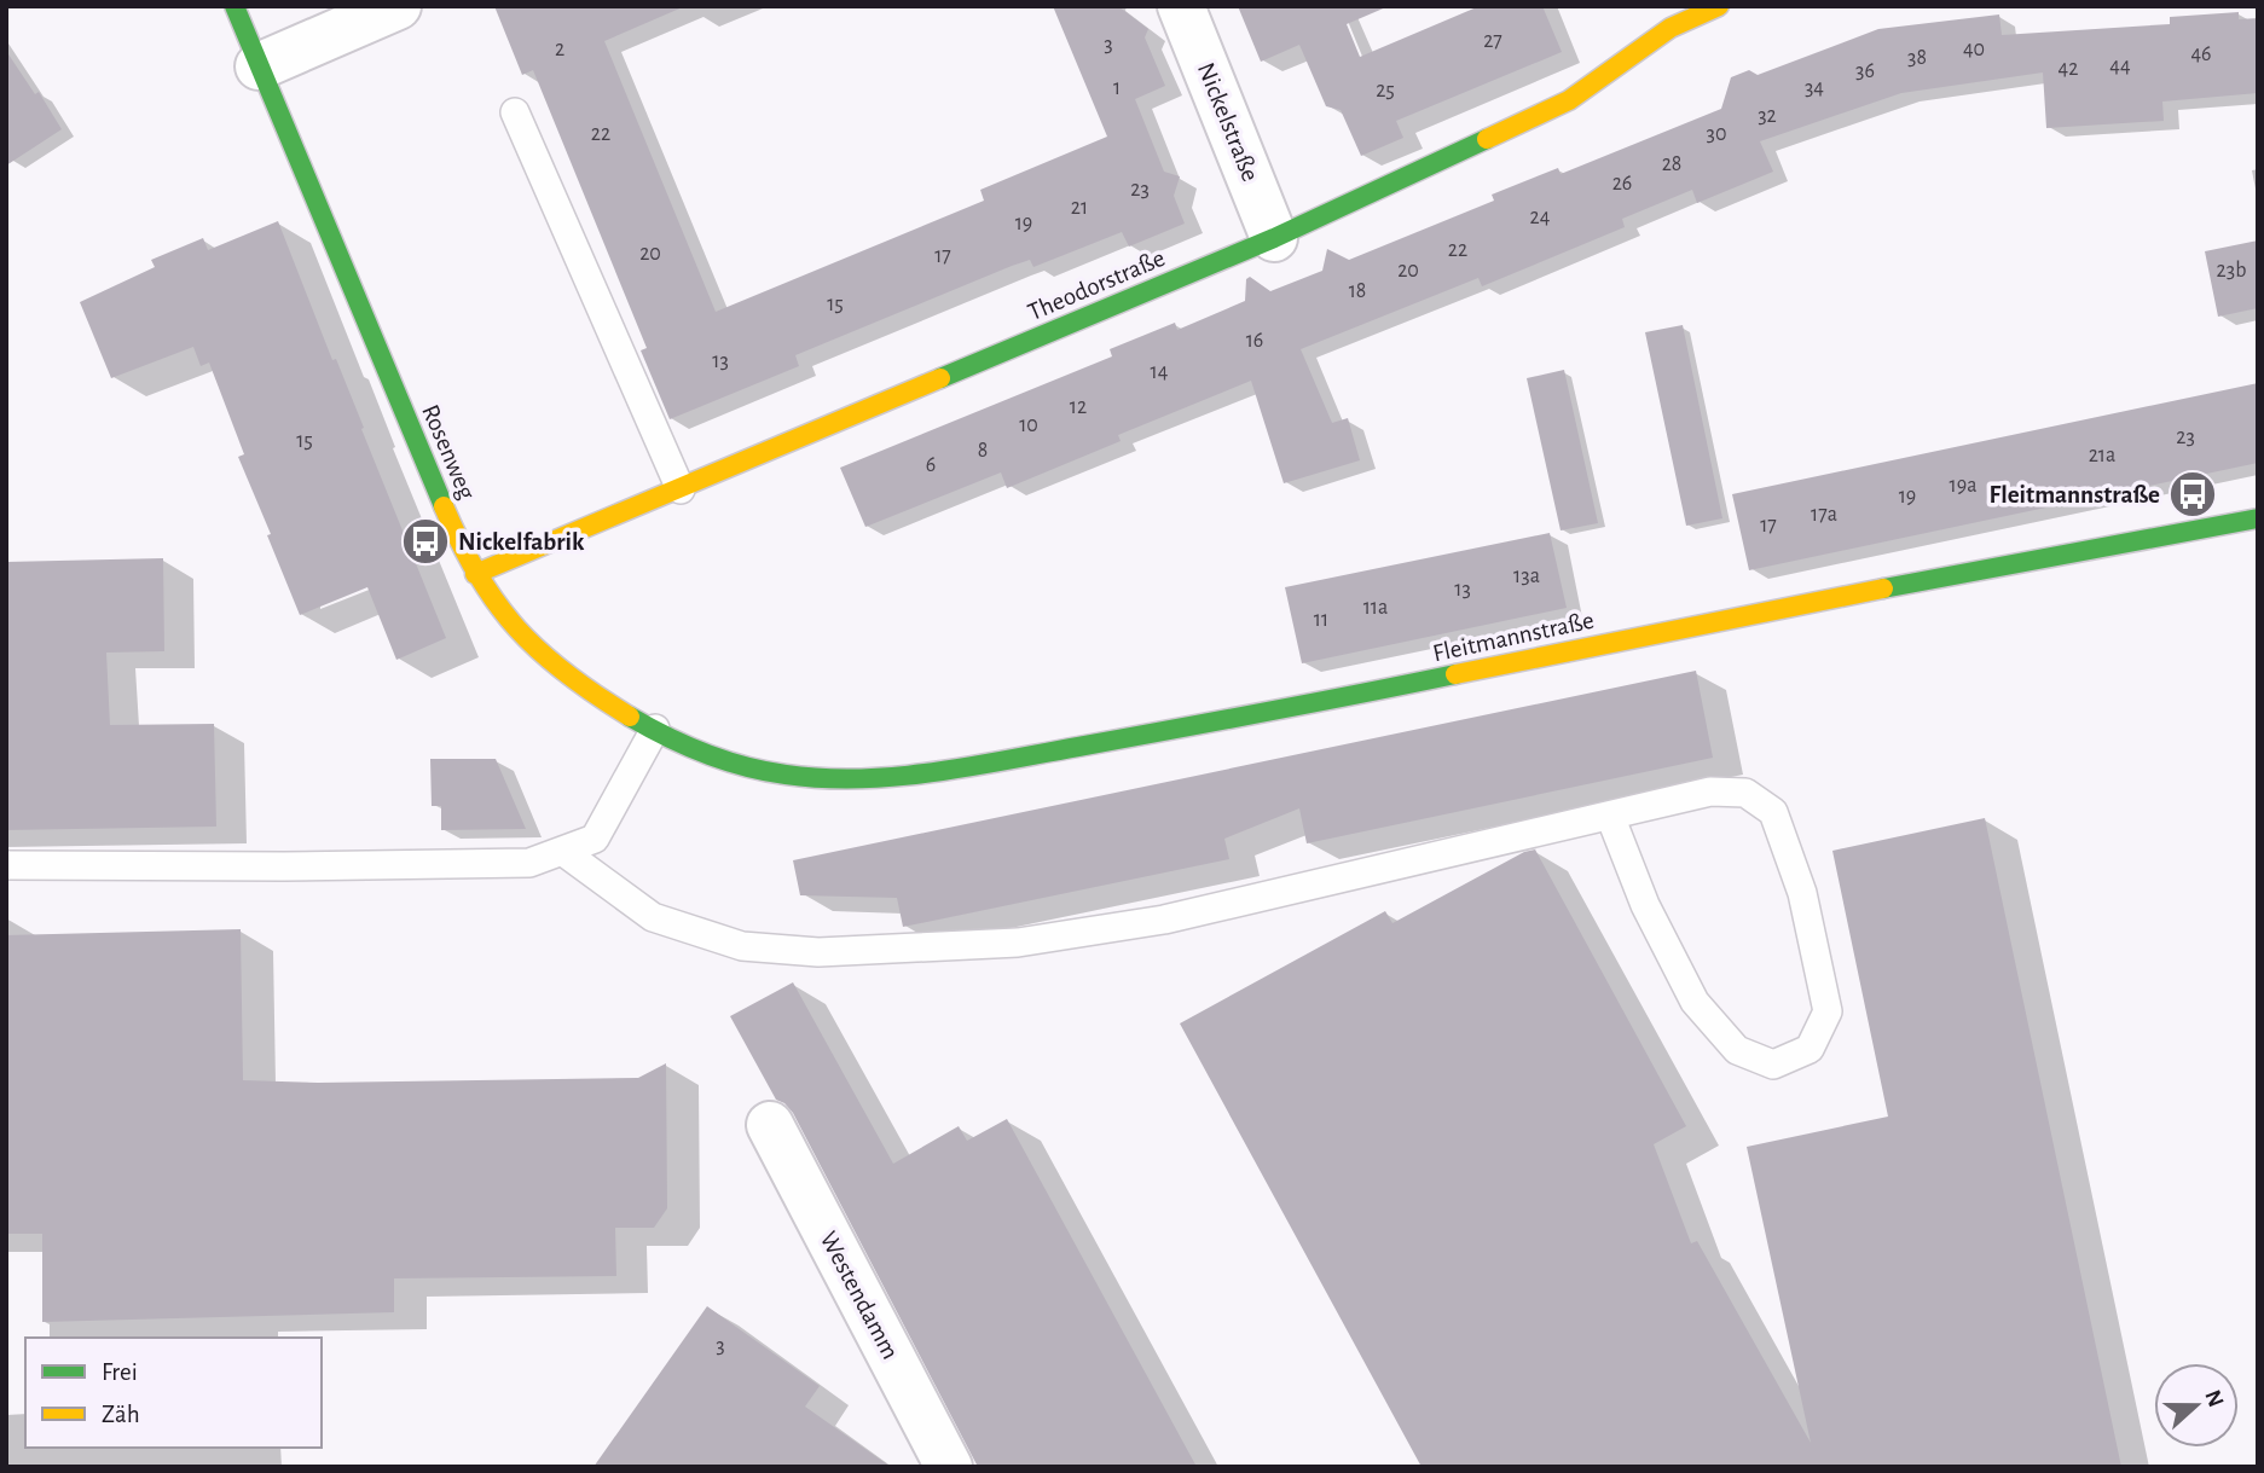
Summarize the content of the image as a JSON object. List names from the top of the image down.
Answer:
{
  "streets": {
    "street": [
      "Nickelstraße",
      "Theodorstraße",
      "Rosenweg",
      "Fleitmannstraße",
      "Westendamm"
    ]
  },
  "crossings": [
    ["Nickelstraße", "Theodorstraße"],
    ["Theodorstraße", "Rosenweg"],
    ["Rosenweg", "Fleitmannstraße"]
  ],
  "places": {
    "bus stop": ["Fleitmannstraße", "Nickelfabrik"]
  },
  "house_numbers": [
    "27",
    "3",
    "2",
    "40",
    "46",
    "38",
    "44",
    "42",
    "36",
    "1",
    "34",
    "25",
    "32",
    "22",
    "30",
    "28",
    "26",
    "23",
    "21",
    "24",
    "19",
    "22",
    "20",
    "17",
    "20",
    "23b",
    "18",
    "15",
    "16",
    "13",
    "14",
    "12",
    "10",
    "23",
    "15",
    "8",
    "21a",
    "6",
    "19a",
    "19",
    "17a",
    "17",
    "13a",
    "13",
    "11a",
    "11",
    "3"
  ],
  "legend": ["Frei", "Zäh"],
  "north": "right"
}
